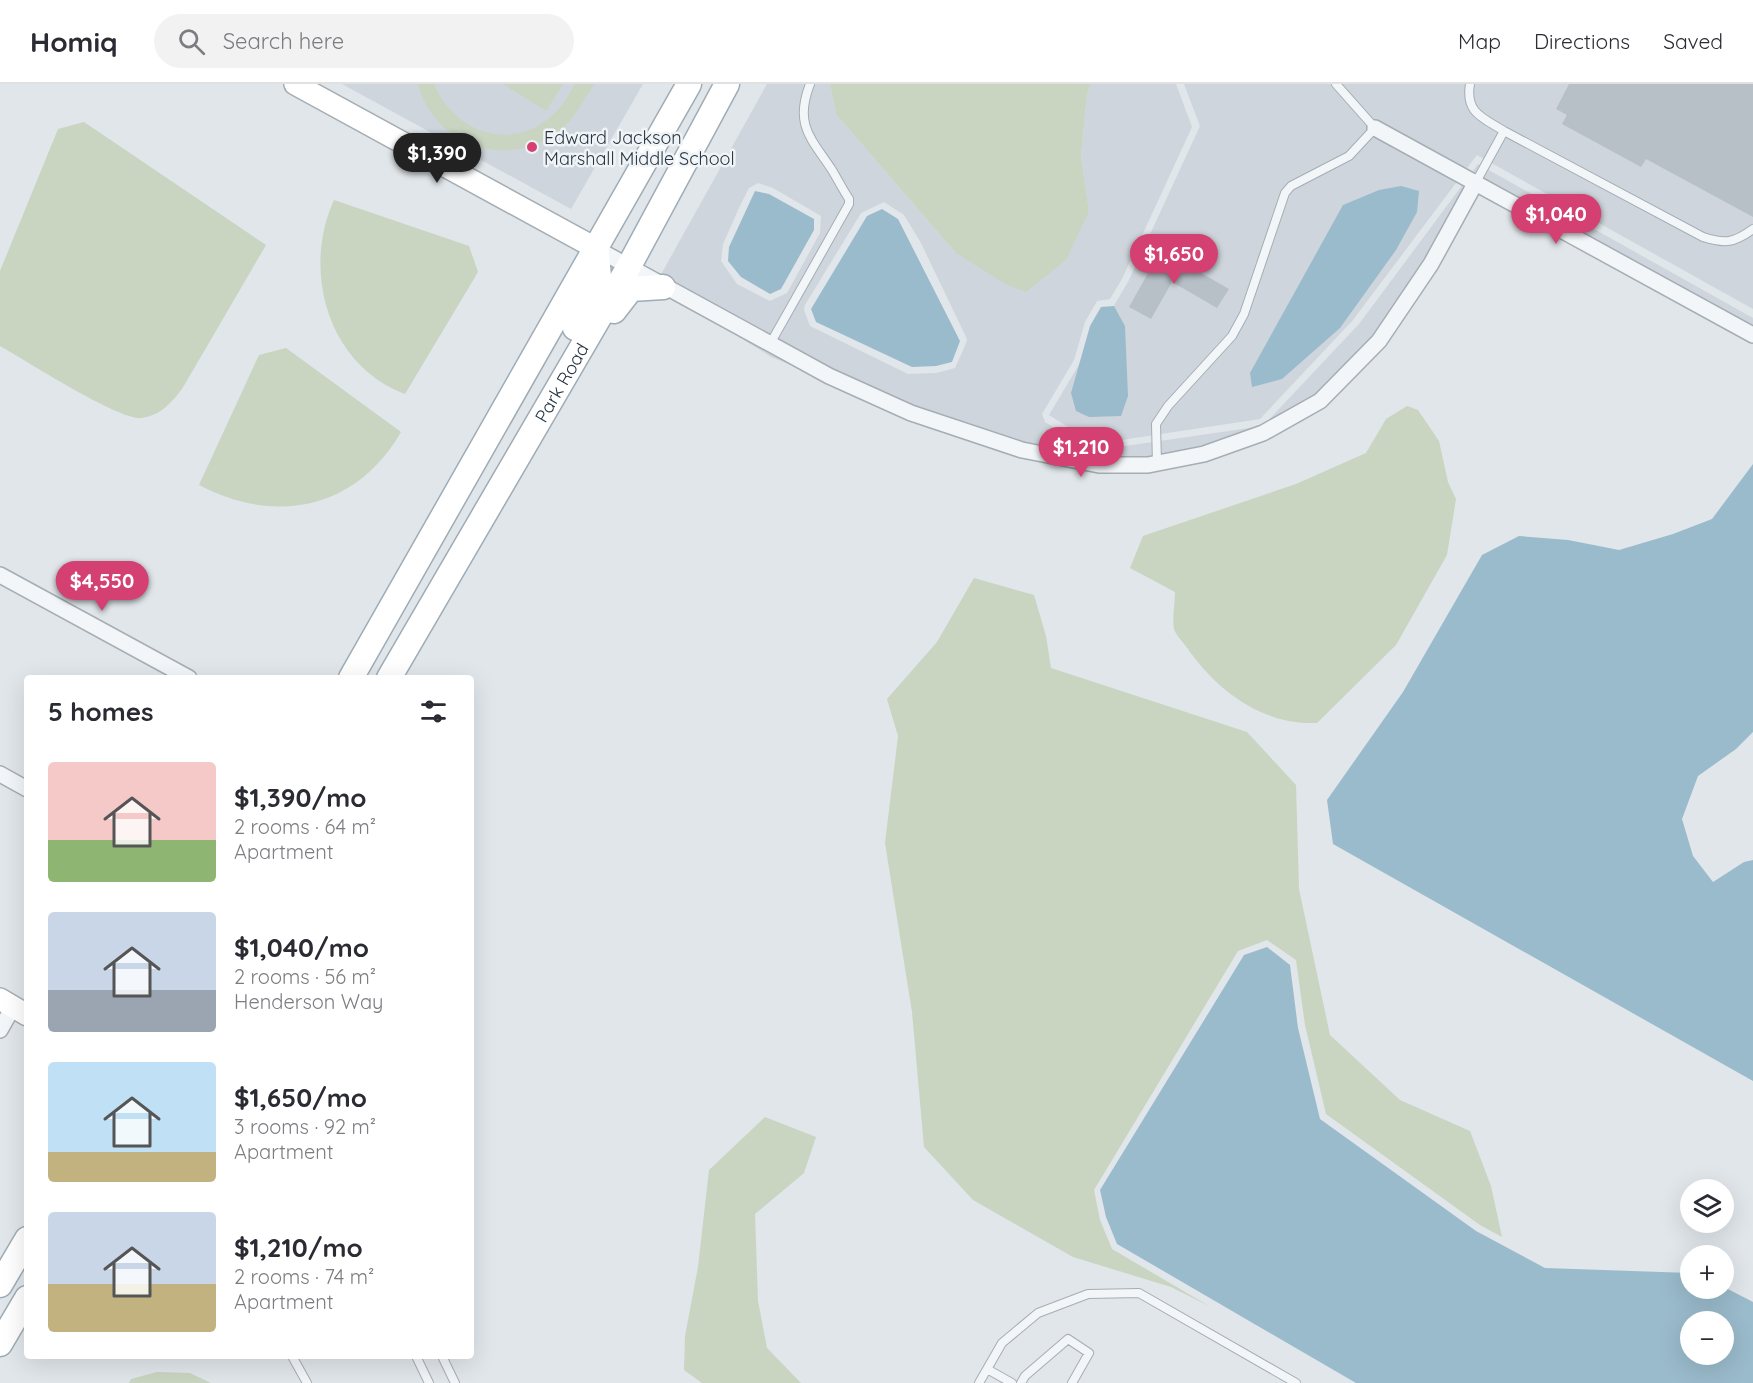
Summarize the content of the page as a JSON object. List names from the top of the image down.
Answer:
{
  "streets": {
    "main road": ["Park Road"]
  },
  "places": ["Edward Jackson Marshall Middle School"],
  "page": {
    "header": "Homiq",
    "search": "Search here",
    "nav": ["Map", "Directions", "Saved"],
    "price": [
      "$1,390",
      "$1,040",
      "$1,650",
      "$1,210",
      "$4,550"
    ],
    "heading": "5 homes",
    "list": [
      {
        "name": "$1,390/mo",
        "note": "2 rooms · 64 m² · Apartment"
      },
      {
        "name": "$1,040/mo",
        "note": "2 rooms · 56 m² · Henderson Way"
      },
      {
        "name": "$1,650/mo",
        "note": "3 rooms · 92 m² · Apartment"
      },
      {
        "name": "$1,210/mo",
        "note": "2 rooms · 74 m² · Apartment"
      }
    ],
    "map_buttons": ["+", "−"]
  }
}
